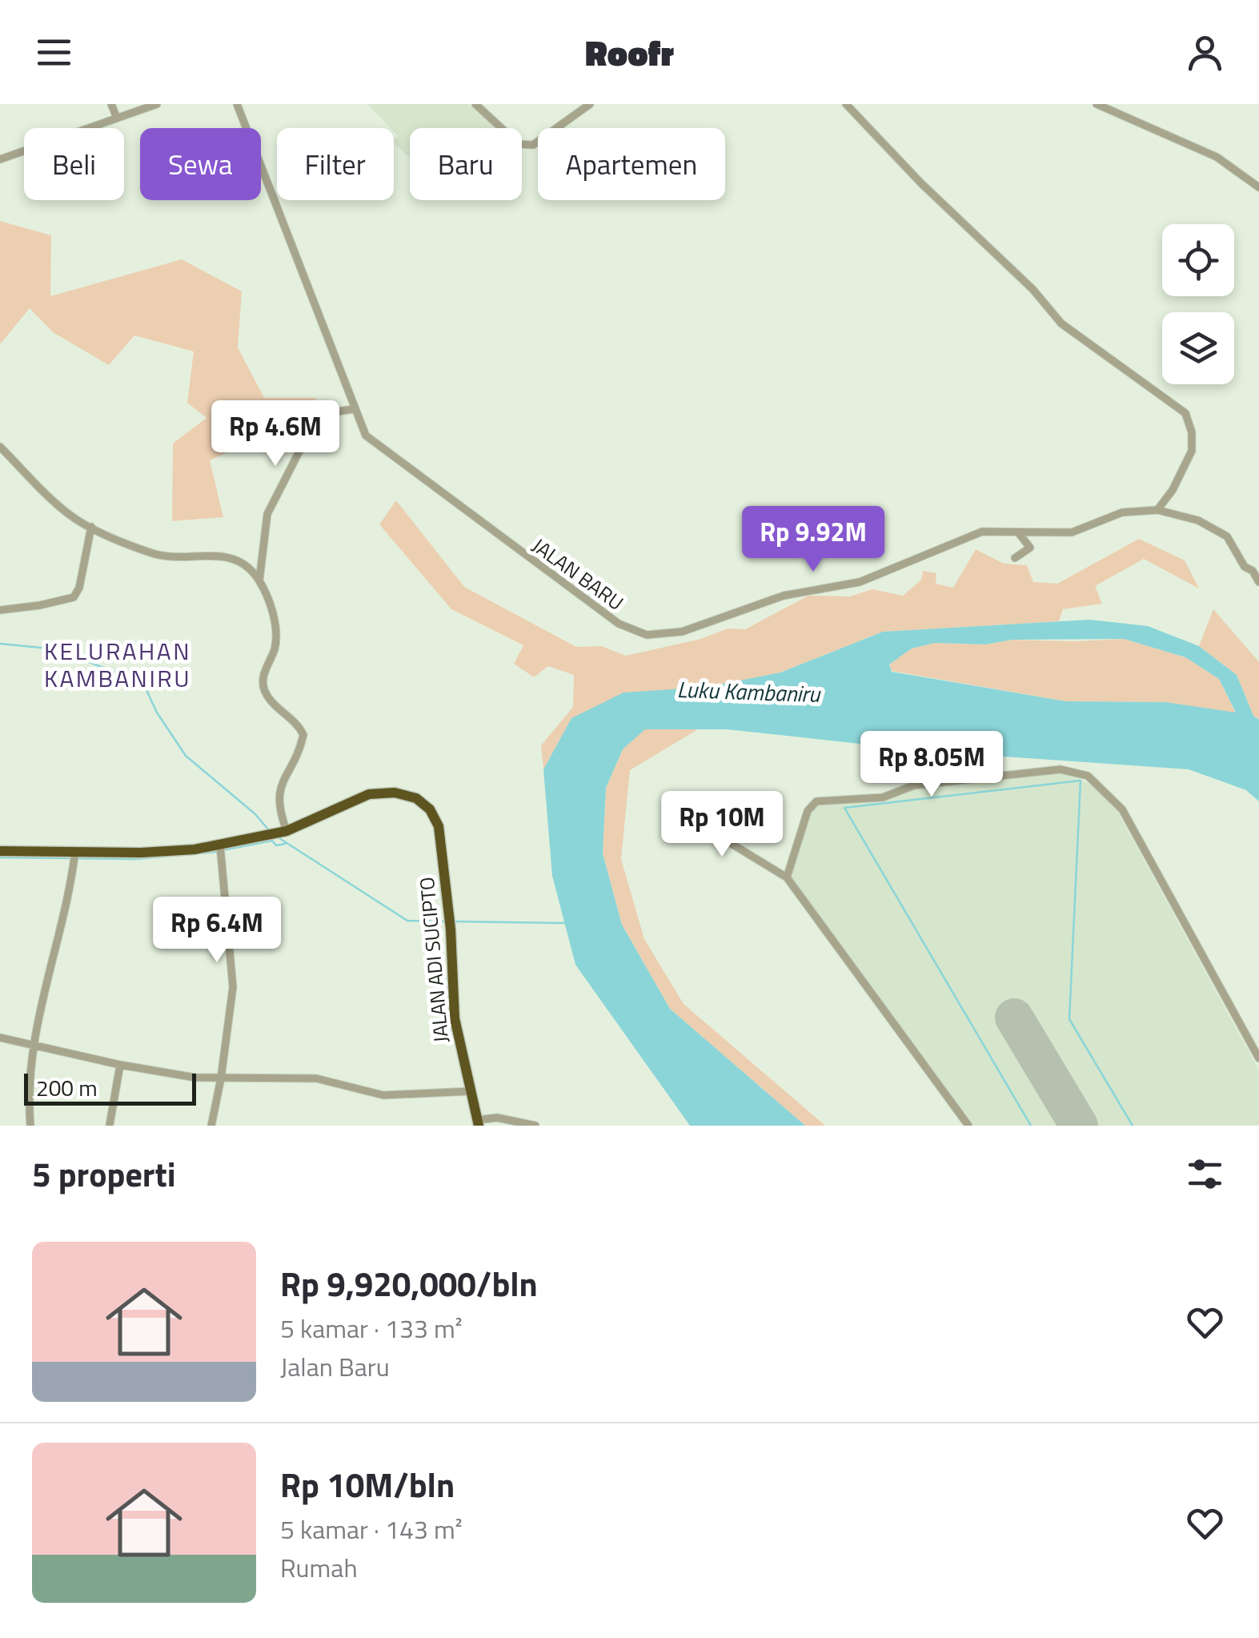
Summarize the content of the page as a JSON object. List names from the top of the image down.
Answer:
{
  "streets": {
    "highway": ["JALAN ADI SUCIPTO"],
    "street": ["JALAN BARU"]
  },
  "districts": ["KELURAHAN KAMBANIRU"],
  "water": ["Luku Kambaniru"],
  "scale_bar": "200 m",
  "page": {
    "header": "Roofr",
    "chip": [
      "Beli",
      "Sewa",
      "Filter",
      "Baru",
      "Apartemen"
    ],
    "price": [
      "Rp 4.6M",
      "Rp 9.92M",
      "Rp 8.05M",
      "Rp 10M",
      "Rp 6.4M"
    ],
    "scale": "200 m",
    "heading": "5 properti",
    "list": [
      {
        "name": "Rp 9,920,000/bln",
        "note": "5 kamar · 133 m² · Jalan Baru"
      },
      {
        "name": "Rp 10M/bln",
        "note": "5 kamar · 143 m² · Rumah"
      }
    ]
  }
}
